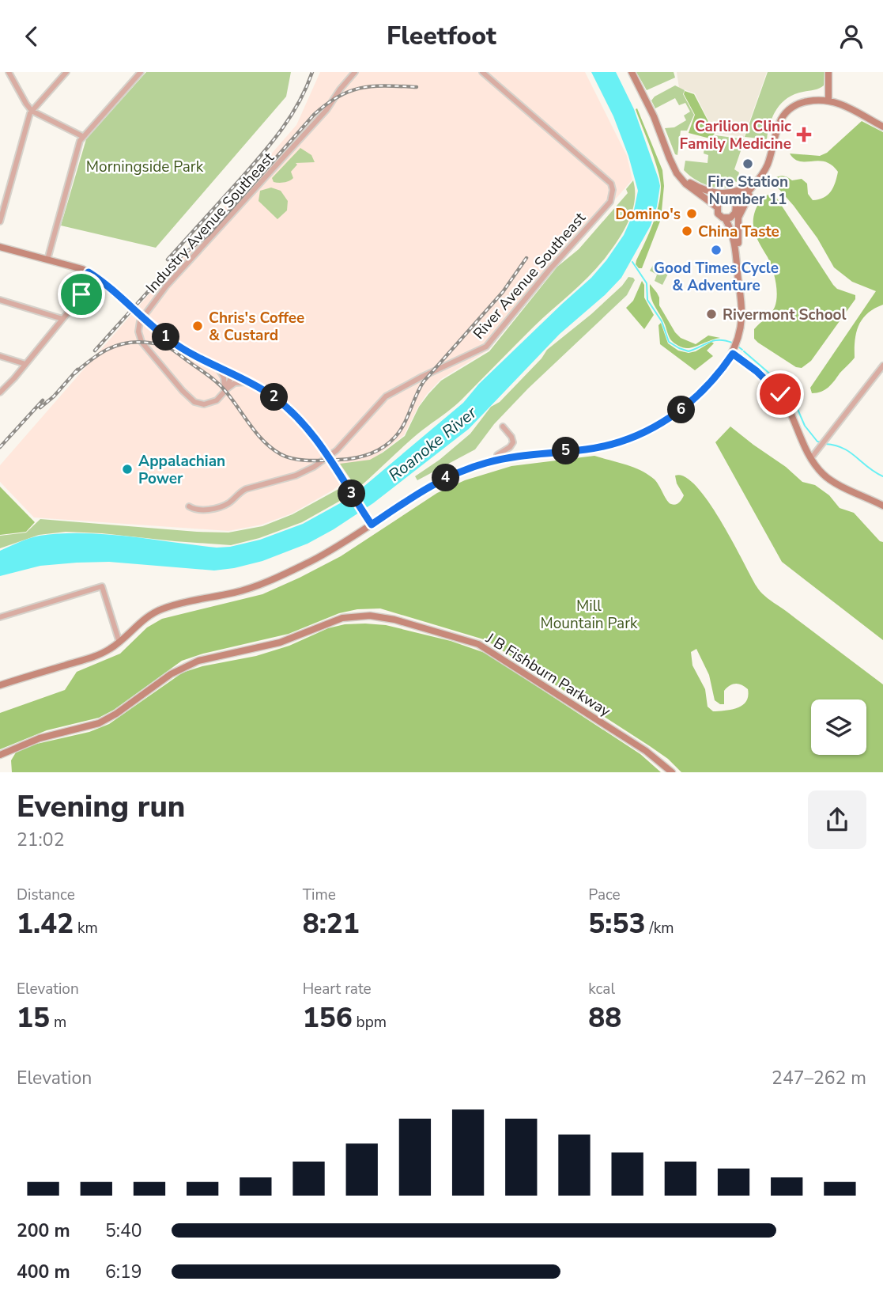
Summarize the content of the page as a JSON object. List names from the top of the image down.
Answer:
{
  "streets": {
    "main road": ["J B Fishburn Parkway"],
    "street": ["Industry Avenue Southeast", "River Avenue Southeast"]
  },
  "water": ["Roanoke River"],
  "parks": ["Morningside Park", "Mill Mountain Park"],
  "places": {
    "health": ["Carilion Clinic Family Medicine"],
    "other": [
      "Fire Station Number 11",
      "Domino's",
      "China Taste",
      "Good Times Cycle & Adventure",
      "Rivermont School",
      "Chris's Coffee & Custard",
      "Appalachian Power"
    ]
  },
  "page": {
    "header": "Fleetfoot",
    "pins": [
      "1",
      "2",
      "6",
      "5",
      "4",
      "3"
    ],
    "heading": ["Evening run", "21:02"],
    "stats": [
      ["Distance", "1.42 km"],
      ["Time", "8:21"],
      ["Pace", "5:53 /km"],
      ["Elevation", "15 m"],
      ["Heart rate", "156 bpm"],
      ["kcal", "88"]
    ],
    "chart": ["Elevation", "247–262 m"],
    "list": [
      {
        "name": "200 m",
        "note": "5:40"
      },
      {
        "name": "400 m",
        "note": "6:19"
      }
    ]
  }
}
